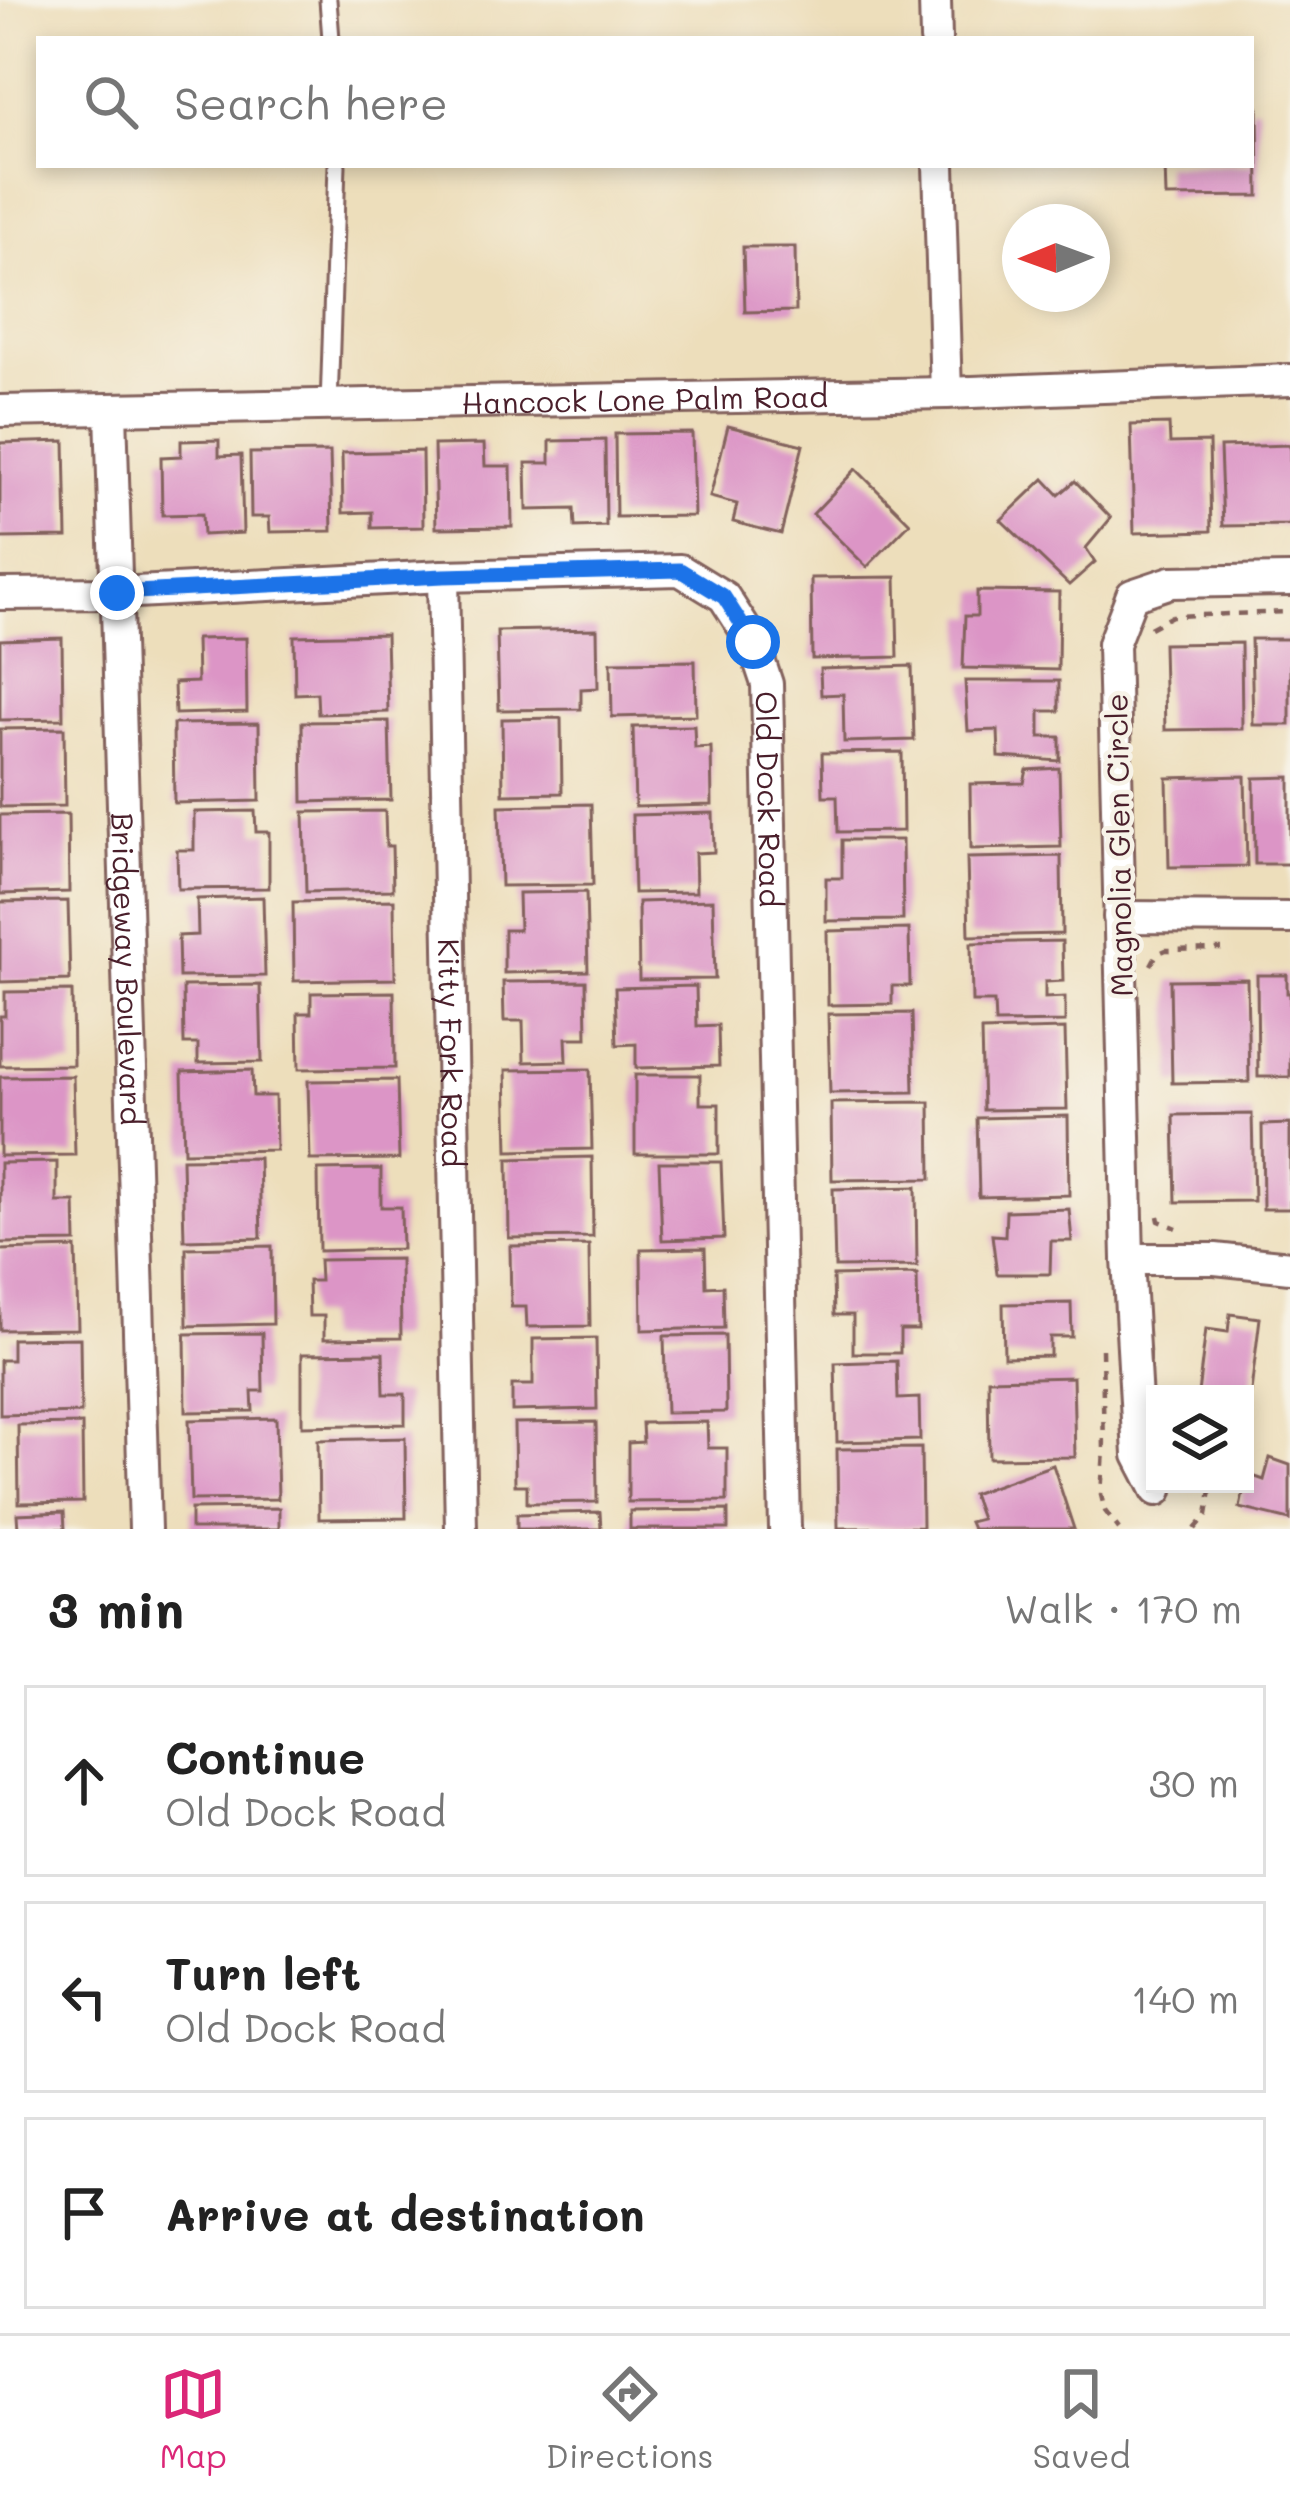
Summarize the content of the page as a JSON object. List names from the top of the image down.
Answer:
{
  "streets": {
    "street": [
      "Hancock Lone Palm Road",
      "Old Dock Road",
      "Magnolia Glen Circle",
      "Bridgeway Boulevard",
      "Kitty Fork Road"
    ]
  },
  "crossings": [
    ["Hancock Lone Palm Road", "Bridgeway Boulevard"],
    ["Old Dock Road", "Bridgeway Boulevard"],
    ["Old Dock Road", "Kitty Fork Road"]
  ],
  "north": "left",
  "page": {
    "search": "Search here",
    "heading": ["3 min", "Walk · 170 m"],
    "list": [
      ["Continue", "Old Dock Road", "30 m"],
      ["Turn left", "Old Dock Road", "140 m"],
      "Arrive at destination"
    ],
    "nav": ["Map", "Directions", "Saved"]
  }
}
